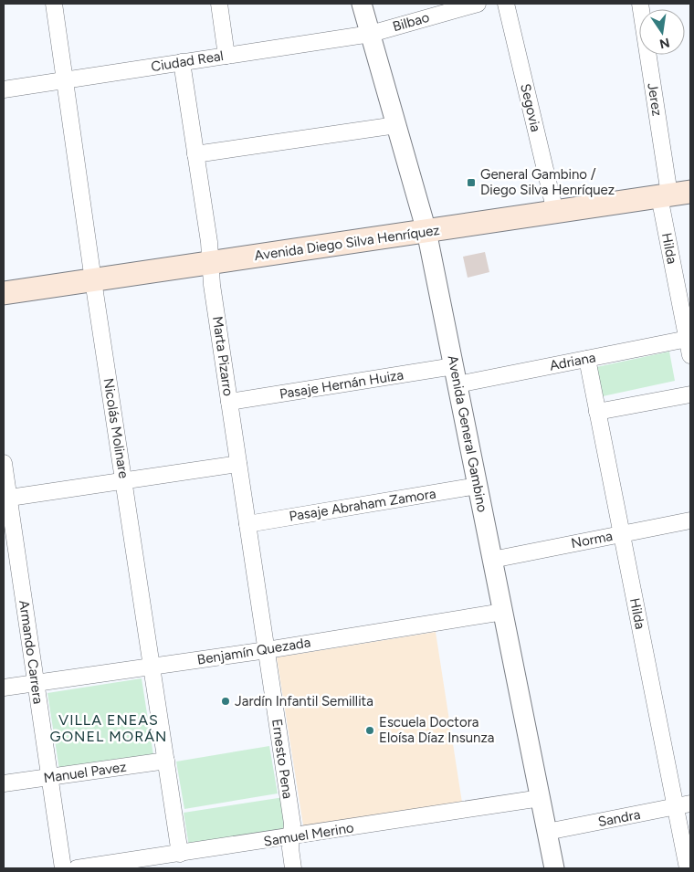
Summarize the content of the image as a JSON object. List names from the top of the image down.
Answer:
{
  "streets": {
    "main road": ["Avenida Diego Silva Henríquez"],
    "street": [
      "Bilbao",
      "Ciudad Real",
      "Jerez",
      "Segovia",
      "Hilda",
      "Marta Pizarro",
      "Adriana",
      "Pasaje Hernán Huiza",
      "Nicolás Molinare",
      "Avenida General Gambino",
      "Pasaje Abraham Zamora",
      "Norma",
      "Benjamín Quezada",
      "Armando Carrera",
      "Ernesto Pena",
      "Manuel Pavez",
      "Sandra",
      "Samuel Merino"
    ]
  },
  "crossings": [
    ["Bilbao", "Ciudad Real"],
    ["Bilbao", "Avenida General Gambino"],
    ["Ciudad Real", "Marta Pizarro"],
    ["Ciudad Real", "Nicolás Molinare"],
    ["Ciudad Real", "Avenida General Gambino"],
    ["Jerez", "Avenida Diego Silva Henríquez"],
    ["Jerez", "Hilda"],
    ["Segovia", "Avenida Diego Silva Henríquez"],
    ["Avenida Diego Silva Henríquez", "Hilda"],
    ["Avenida Diego Silva Henríquez", "Marta Pizarro"],
    ["Avenida Diego Silva Henríquez", "Nicolás Molinare"],
    ["Avenida Diego Silva Henríquez", "Avenida General Gambino"],
    ["Hilda", "Adriana"],
    ["Hilda", "Norma"],
    ["Hilda", "Sandra"],
    ["Marta Pizarro", "Pasaje Hernán Huiza"],
    ["Marta Pizarro", "Pasaje Abraham Zamora"],
    ["Marta Pizarro", "Benjamín Quezada"],
    ["Marta Pizarro", "Ernesto Pena"],
    ["Adriana", "Pasaje Hernán Huiza"],
    ["Adriana", "Avenida General Gambino"],
    ["Pasaje Hernán Huiza", "Avenida General Gambino"],
    ["Nicolás Molinare", "Benjamín Quezada"],
    ["Nicolás Molinare", "Manuel Pavez"],
    ["Nicolás Molinare", "Samuel Merino"],
    ["Avenida General Gambino", "Pasaje Abraham Zamora"],
    ["Avenida General Gambino", "Norma"],
    ["Avenida General Gambino", "Benjamín Quezada"],
    ["Avenida General Gambino", "Sandra"],
    ["Avenida General Gambino", "Samuel Merino"],
    ["Benjamín Quezada", "Armando Carrera"],
    ["Benjamín Quezada", "Ernesto Pena"],
    ["Armando Carrera", "Manuel Pavez"],
    ["Ernesto Pena", "Samuel Merino"]
  ],
  "districts": ["VILLA ENEAS GONEL MORÁN"],
  "places": {
    "transit": ["General Gambino / Diego Silva Henríquez"],
    "other": ["Jardín Infantil Semillita", "Escuela Doctora Eloísa Díaz Insunza"]
  },
  "north": "bottom"
}
